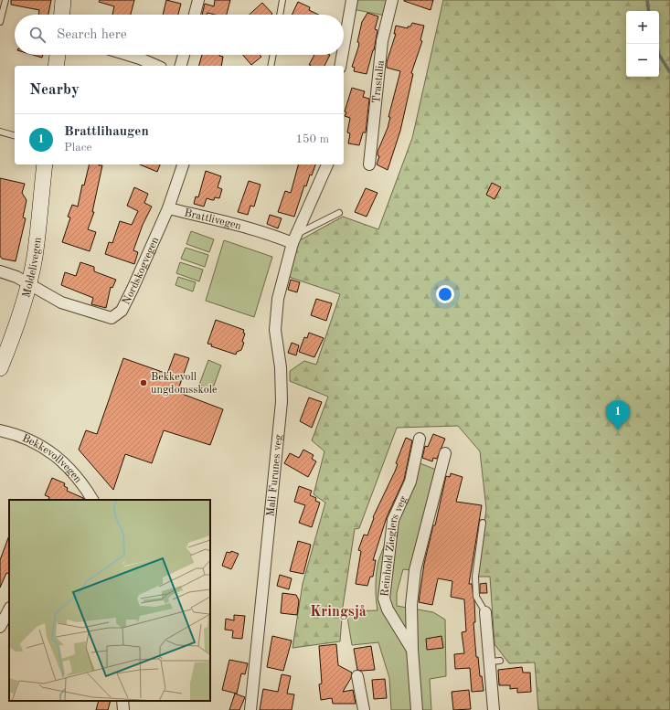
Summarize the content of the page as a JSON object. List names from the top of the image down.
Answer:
{
  "streets": {
    "main road": ["Moldelivegen"],
    "street": [
      "Trastalia",
      "Brattlivegen",
      "Nordskogvegen",
      "Bekkevollvegen",
      "Mali Furunes veg",
      "Reinhold Zieglers veg"
    ]
  },
  "crossings": [
    ["Brattlivegen", "Nordskogvegen"],
    ["Brattlivegen", "Mali Furunes veg"],
    ["Moldelivegen", "Nordskogvegen"]
  ],
  "districts": ["Kringsjå"],
  "places": ["Bekkevoll ungdomsskole"],
  "page": {
    "map_buttons": ["+", "−"],
    "search": "Search here",
    "heading": "Nearby",
    "list": [
      {
        "mark": "1",
        "name": "Brattlihaugen",
        "note": "Place",
        "value": "150 m"
      }
    ],
    "pins": "1"
  }
}
